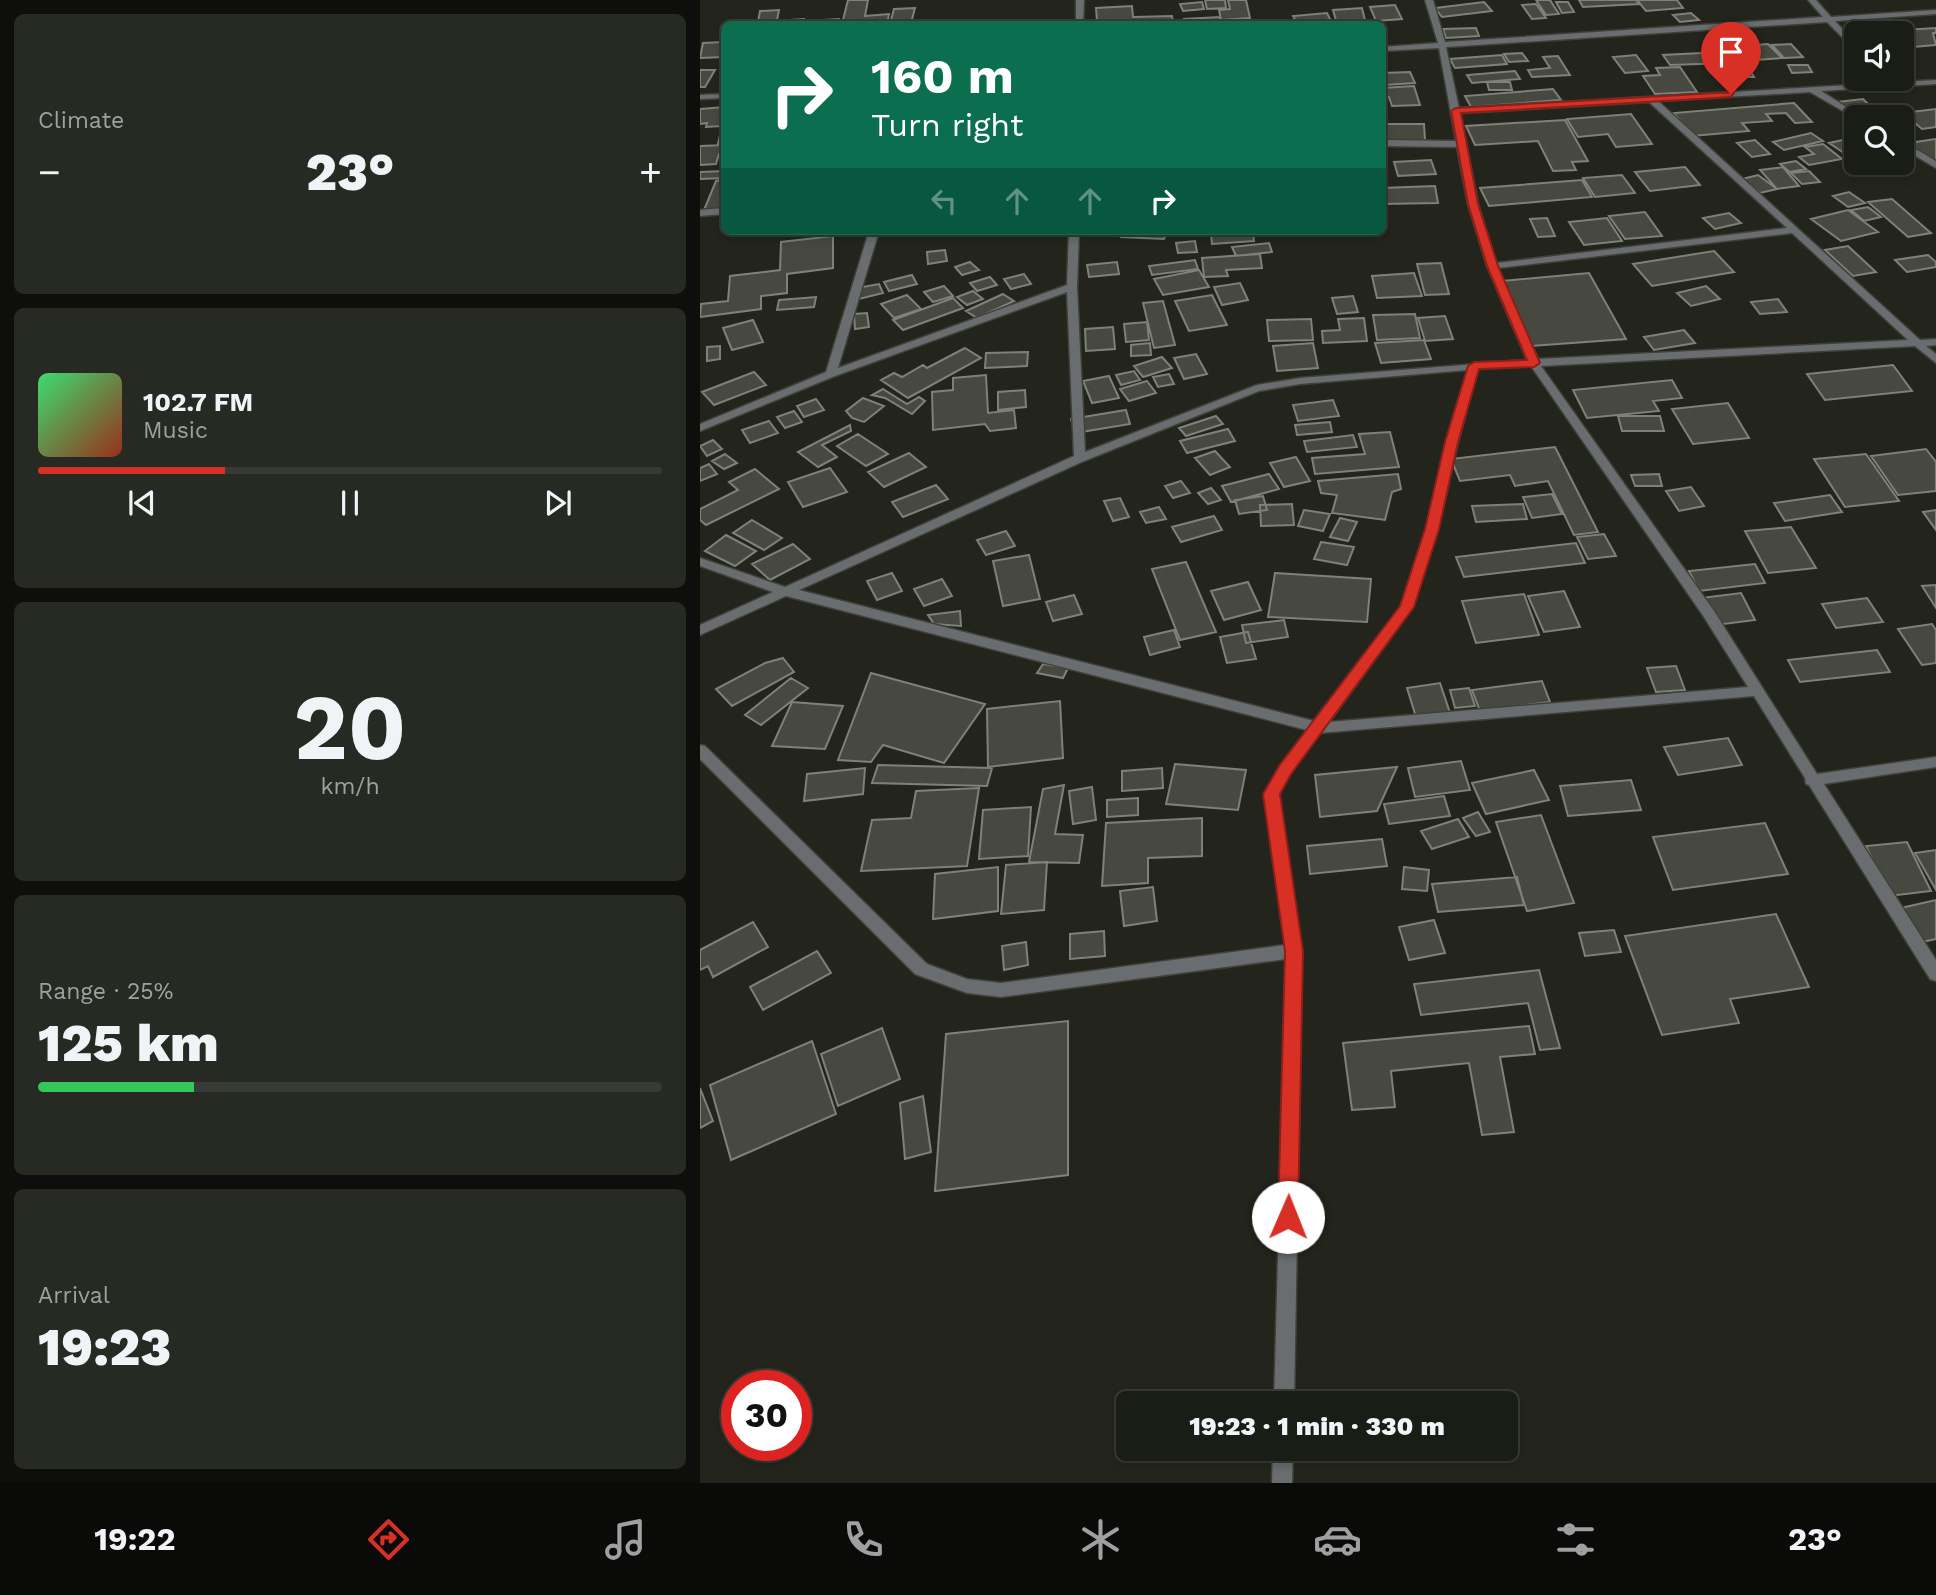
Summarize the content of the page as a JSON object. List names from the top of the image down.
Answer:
{
  "page": {
    "tile": [
      "Climate",
      ["20", "km/h"],
      ["Range · 25%", "125 km"],
      ["Arrival", "19:23"]
    ],
    "turn": ["160 m", "Turn right"],
    "heat": ["−", "23°", "+"],
    "song": ["102.7 FM", "Music"],
    "limit": "30",
    "trip": "19:23 · 1 min · 330 m",
    "tabs": ["19:22", "23°"]
  }
}
